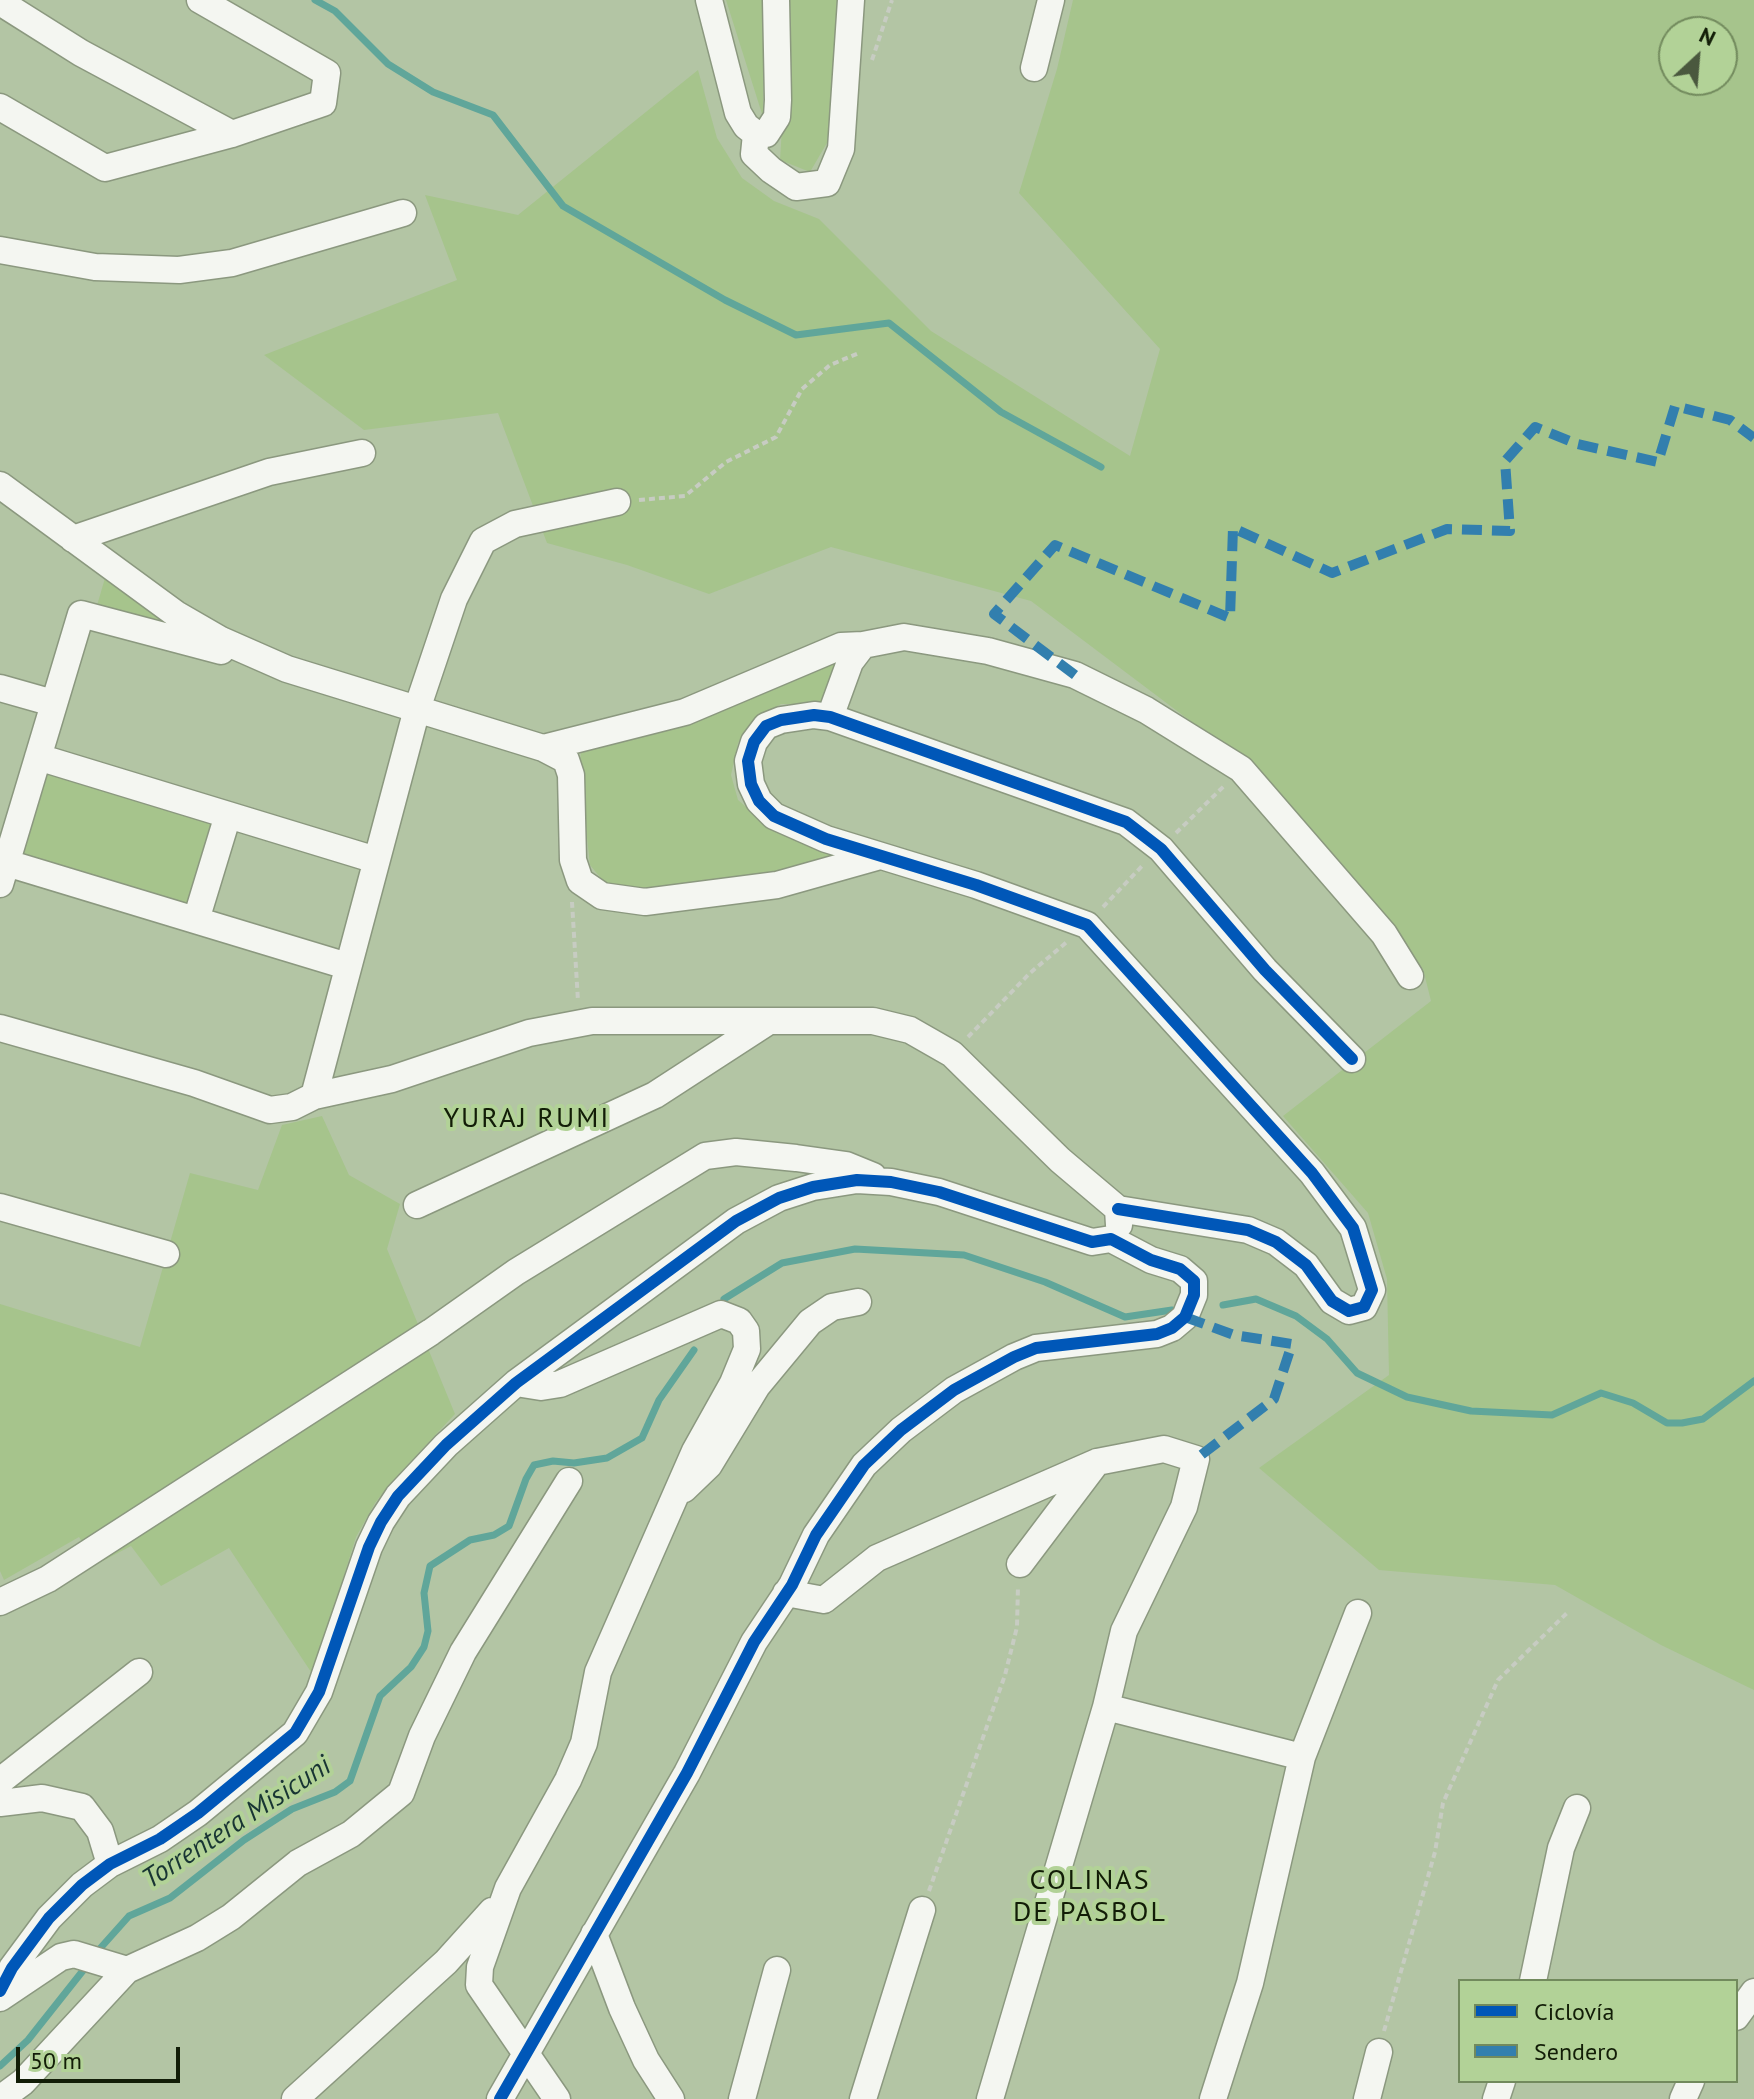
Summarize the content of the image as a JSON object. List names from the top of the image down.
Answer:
{
  "districts": ["YURAJ RUMI", "COLINAS DE PASBOL"],
  "water": ["Torrentera Misicuni"],
  "legend": ["Ciclovía", "Sendero"],
  "scale_bar": "50 m",
  "north": "top right"
}
